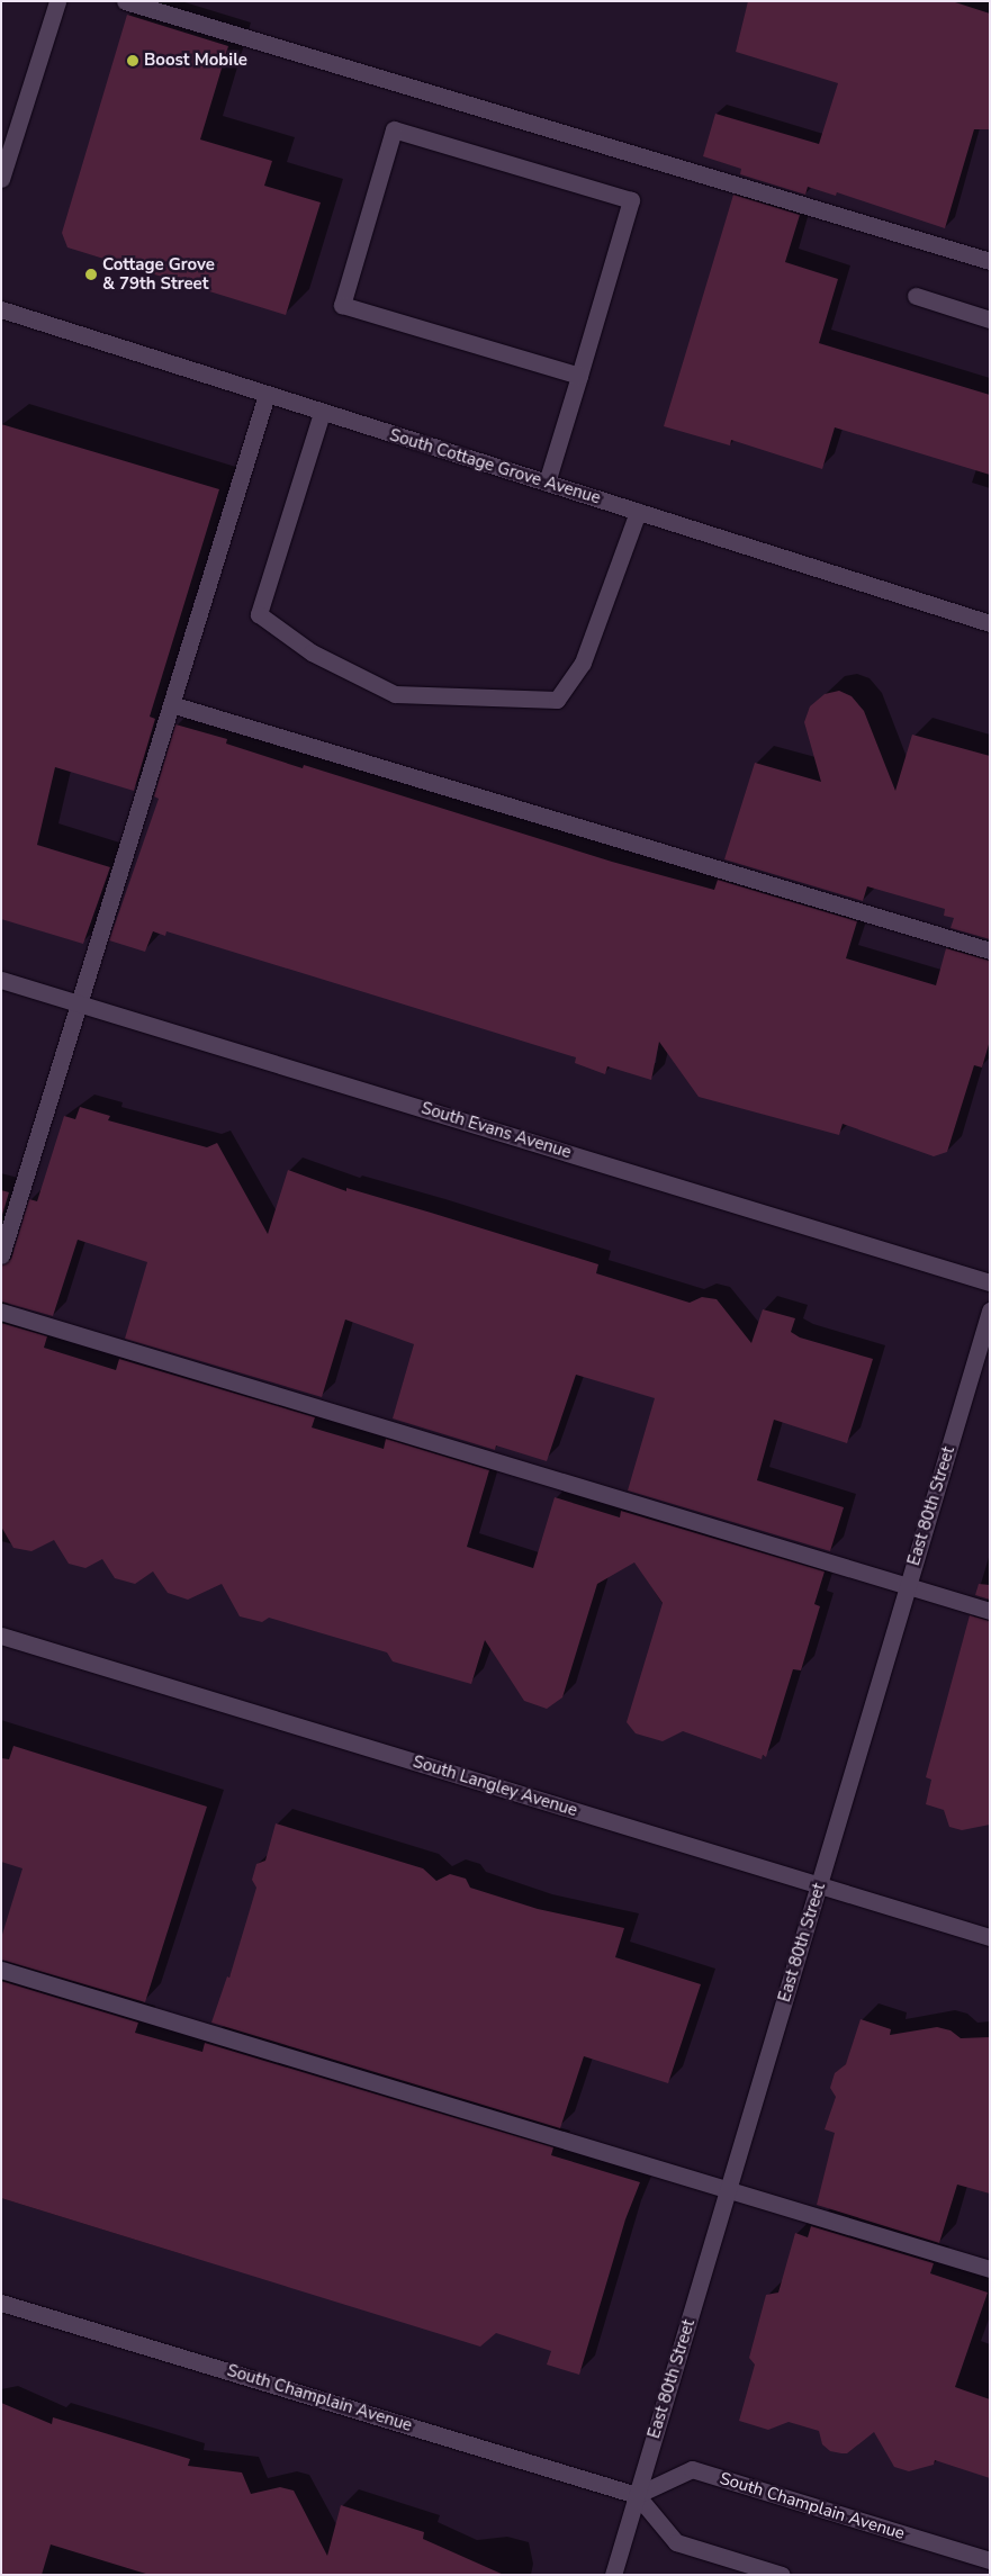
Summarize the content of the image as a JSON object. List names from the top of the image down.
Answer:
{
  "streets": {
    "street": [
      "South Cottage Grove Avenue",
      "South Evans Avenue",
      "East 80th Street",
      "South Langley Avenue",
      "South Champlain Avenue"
    ]
  },
  "crossings": [
    ["East 80th Street", "South Langley Avenue"],
    ["East 80th Street", "South Champlain Avenue"]
  ],
  "places": ["Boost Mobile", "Cottage Grove & 79th Street"]
}
